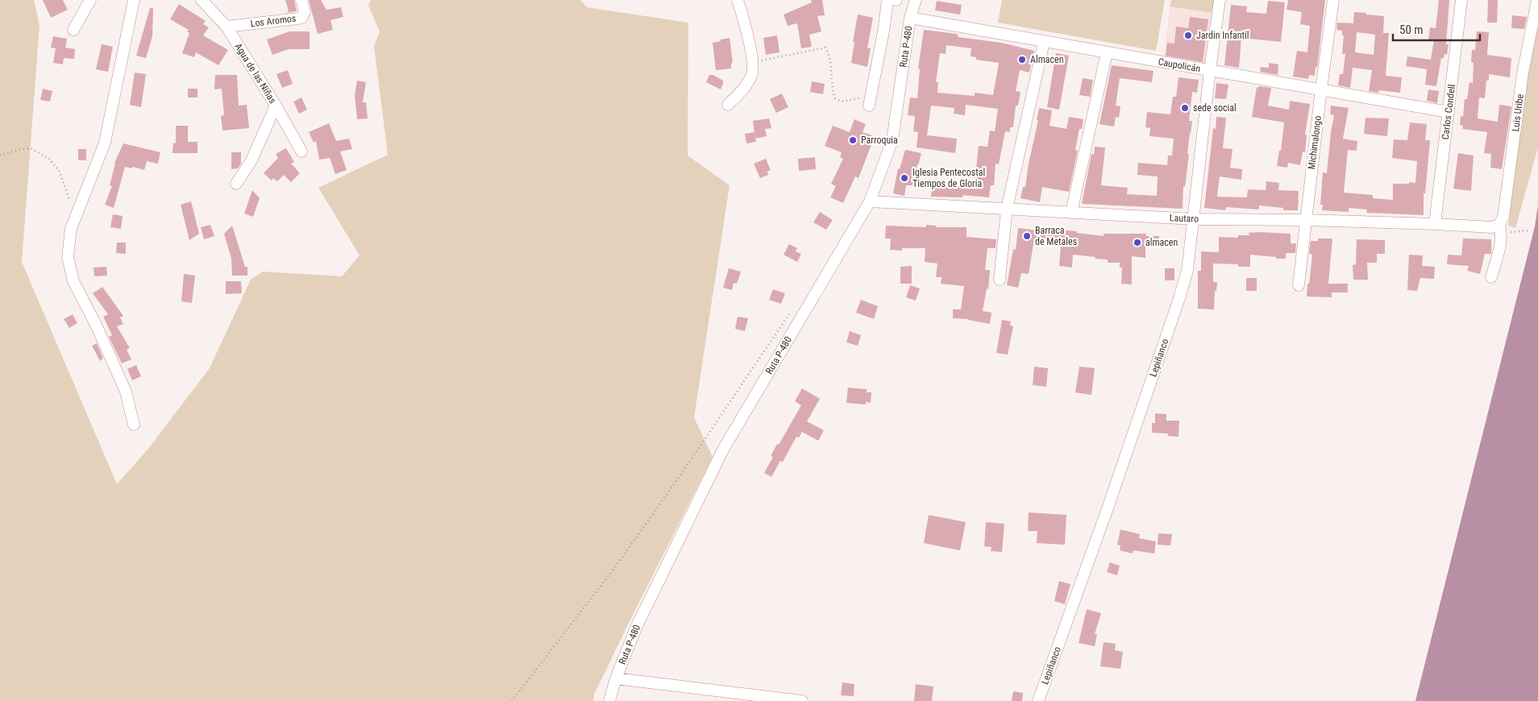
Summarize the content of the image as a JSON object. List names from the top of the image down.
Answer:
{
  "streets": {
    "street": [
      "Los Aromos",
      "Ruta P-480",
      "Caupolicán",
      "Agua de las Niñas",
      "Carlos Condell",
      "Luis Uribe",
      "Michimalongo",
      "Lautaro",
      "Lepiñanco"
    ]
  },
  "crossings": [
    ["Los Aromos", "Agua de las Niñas"],
    ["Ruta P-480", "Caupolicán"],
    ["Ruta P-480", "Lautaro"],
    ["Caupolicán", "Carlos Condell"],
    ["Caupolicán", "Michimalongo"],
    ["Caupolicán", "Lepiñanco"],
    ["Carlos Condell", "Lautaro"],
    ["Luis Uribe", "Lautaro"],
    ["Michimalongo", "Lautaro"],
    ["Lautaro", "Lepiñanco"]
  ],
  "places": [
    "Jardin Infantil",
    "Almacen",
    "sede social",
    "Parroquia",
    "Iglesia Pentecostal Tiempos de Gloria",
    "Barraca de Metales",
    "almacen"
  ],
  "scale_bar": "50 m"
}
